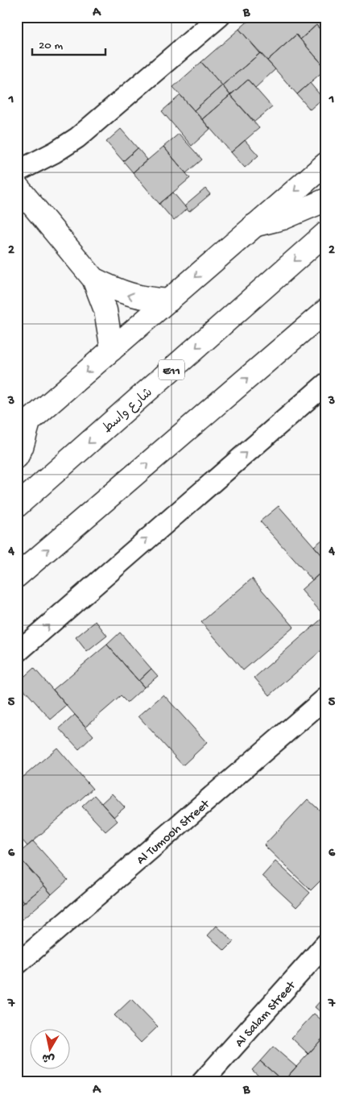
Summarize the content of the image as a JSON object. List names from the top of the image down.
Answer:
{
  "streets": {
    "main road": ["E11", "شارع واسط"],
    "street": ["Al Tumooh Street", "Al Salam Street"]
  },
  "scale_bar": "20 m",
  "north": "bottom",
  "grid": {
    "columns": ["A", "B"],
    "rows": [
      "1",
      "2",
      "3",
      "4",
      "5",
      "6",
      "7"
    ]
  }
}
